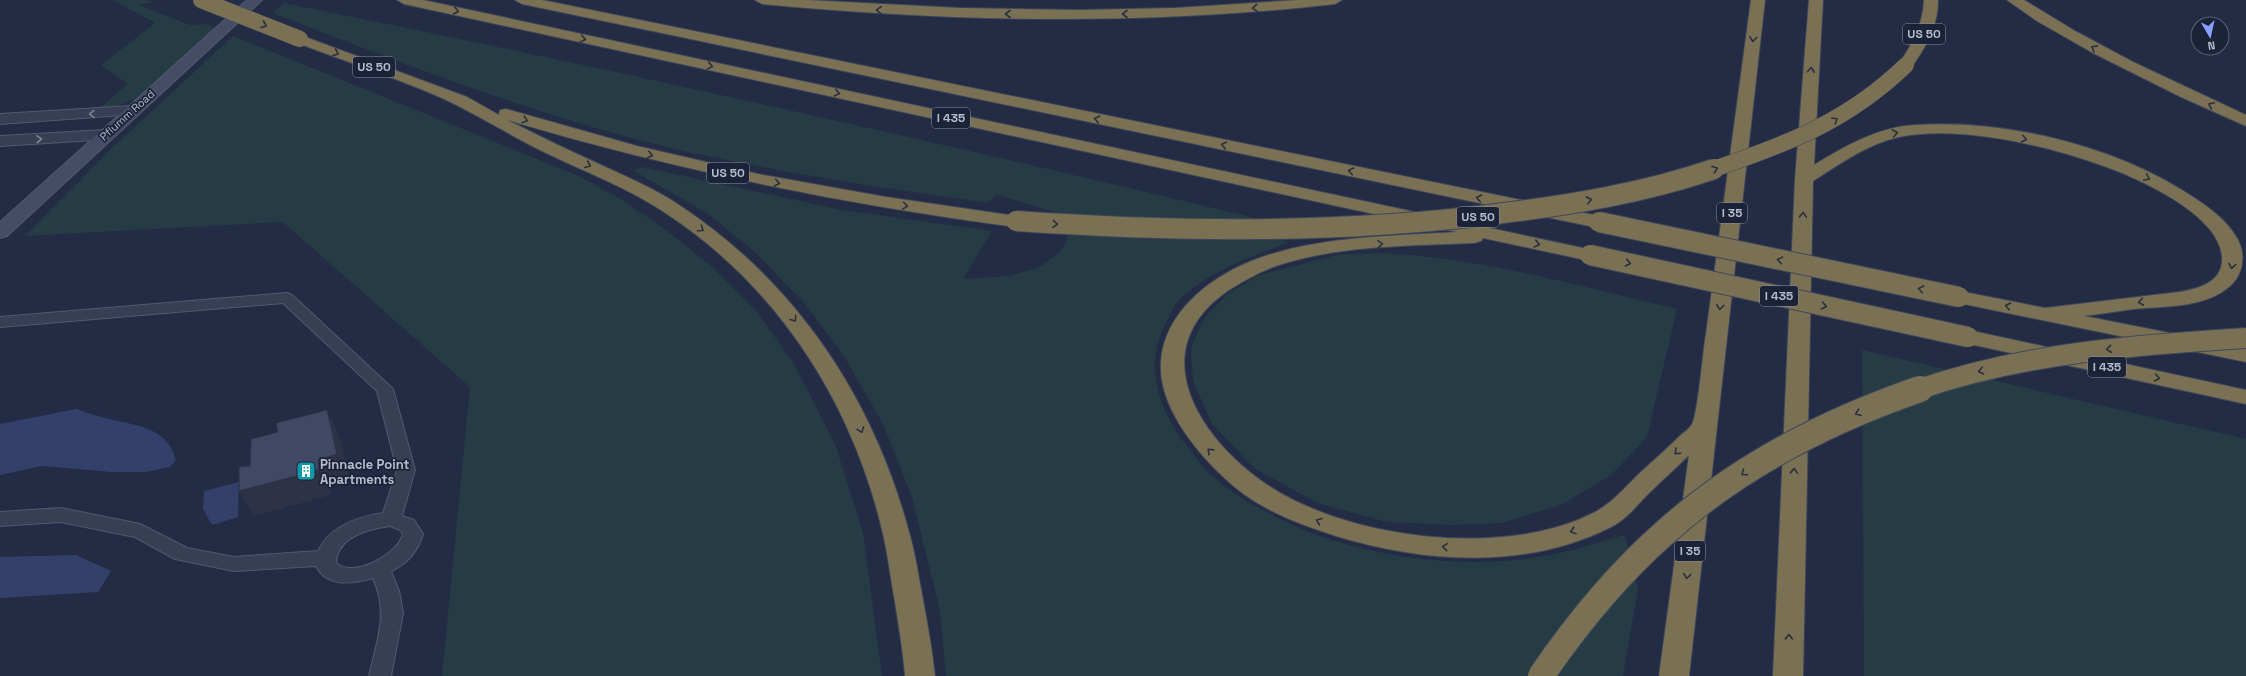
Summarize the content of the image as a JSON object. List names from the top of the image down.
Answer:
{
  "streets": {
    "highway": ["US 50", "I 435", "I 35"],
    "main road": ["Pflumm Road"]
  },
  "places": {
    "building": ["Pinnacle Point Apartments"]
  },
  "north": "bottom"
}
